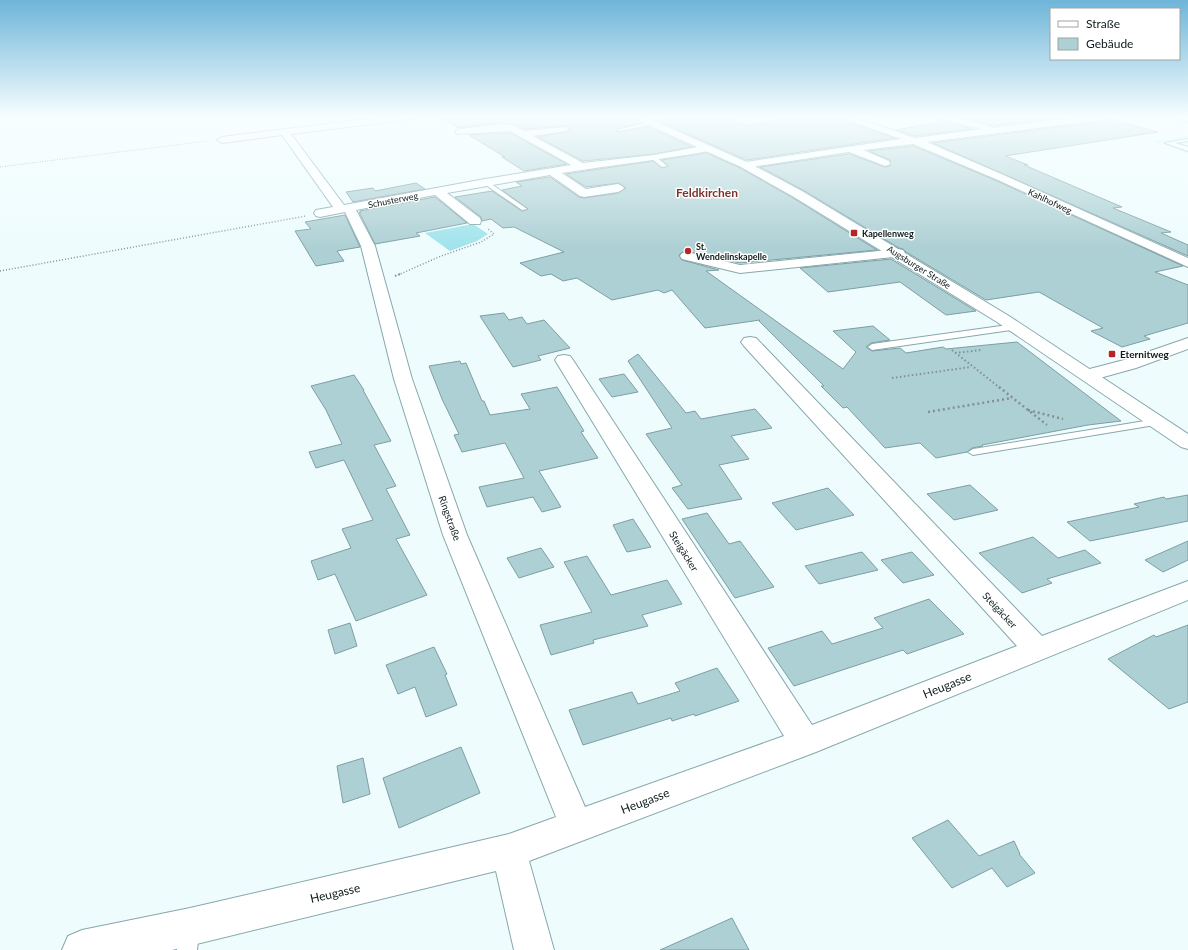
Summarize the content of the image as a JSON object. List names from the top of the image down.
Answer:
{
  "streets": {
    "street": [
      "Schusterweg",
      "Kahlhofweg",
      "Augsburger Straße",
      "Ringstraße",
      "Steigäcker",
      "Heugasse"
    ]
  },
  "crossings": [
    ["Schusterweg", "Ringstraße"],
    ["Ringstraße", "Heugasse"],
    ["Steigäcker", "Heugasse"]
  ],
  "districts": ["Feldkirchen"],
  "places": {
    "transit": ["Kapellenweg", "Eternitweg"],
    "other": ["St. Wendelinskapelle"]
  },
  "legend": ["Straße", "Gebäude"]
}
